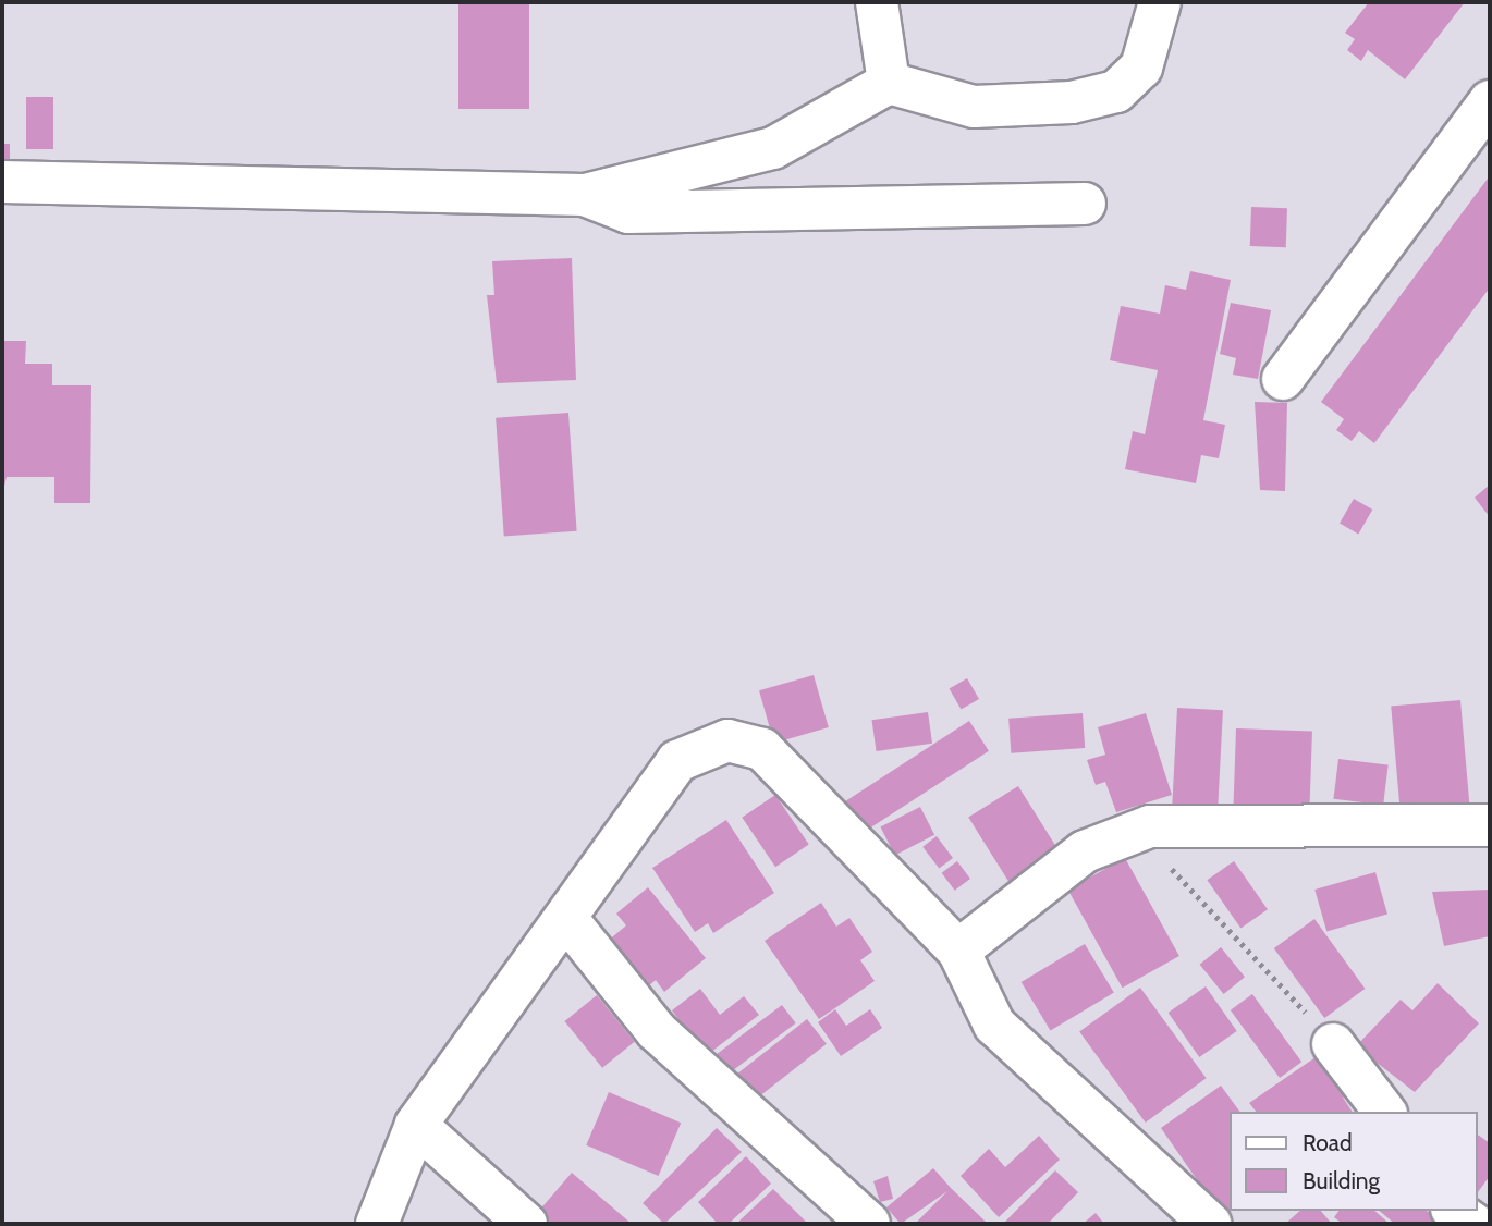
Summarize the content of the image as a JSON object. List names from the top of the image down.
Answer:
{
  "legend": ["Road", "Building"]
}
